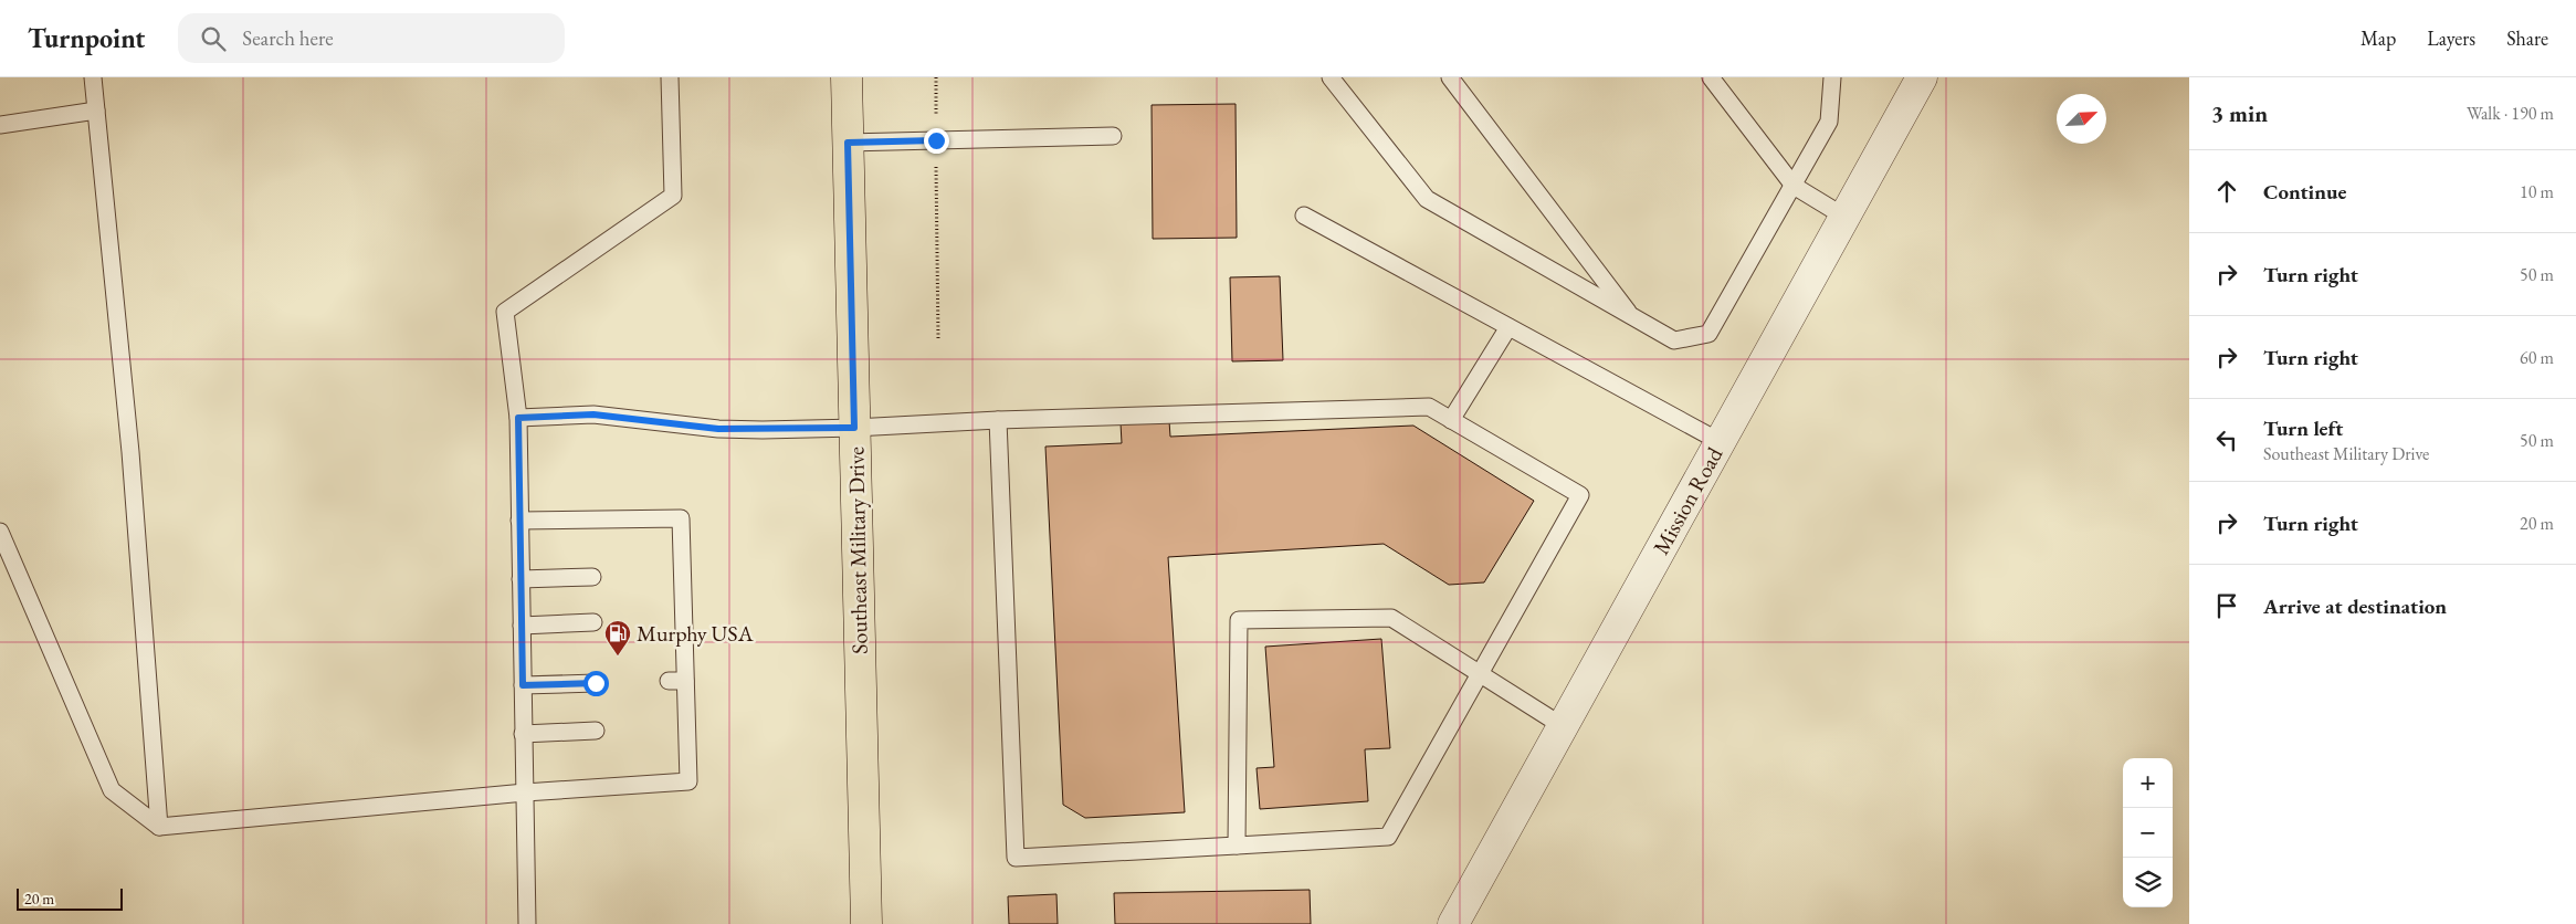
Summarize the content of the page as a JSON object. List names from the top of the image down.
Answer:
{
  "streets": {
    "main road": ["Southeast Military Drive"],
    "street": ["Mission Road"]
  },
  "places": {
    "fuel station": ["Murphy USA"]
  },
  "scale_bar": "20 m",
  "north": "top right",
  "page": {
    "header": "Turnpoint",
    "search": "Search here",
    "nav": ["Map", "Layers", "Share"],
    "heading": ["3 min", "Walk · 190 m"],
    "list": [
      ["Continue", "10 m"],
      ["Turn right", "50 m"],
      ["Turn right", "60 m"],
      ["Turn left", "Southeast Military Drive", "50 m"],
      ["Turn right", "20 m"],
      "Arrive at destination"
    ],
    "map_buttons": ["+", "−"],
    "scale": "20 m"
  }
}
